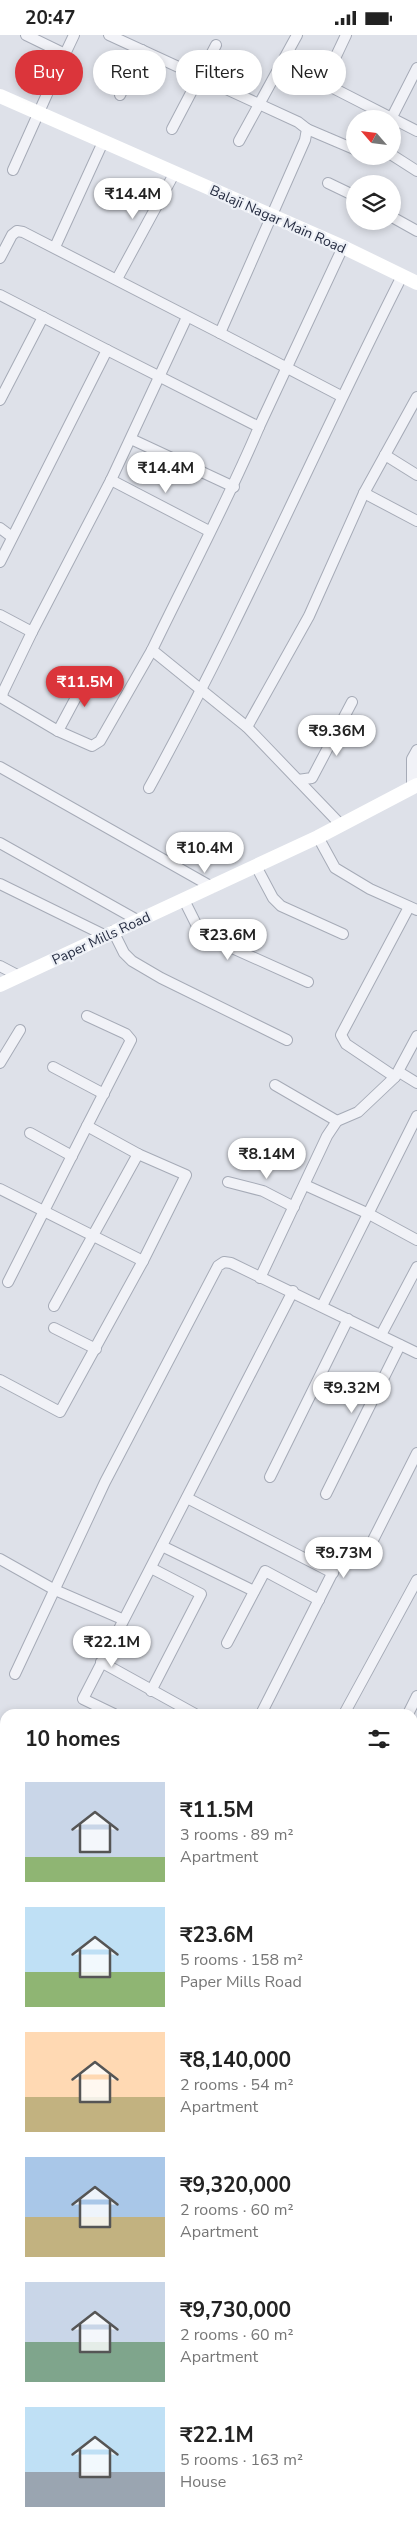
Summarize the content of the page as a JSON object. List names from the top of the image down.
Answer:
{
  "streets": {
    "main road": ["Balaji Nagar Main Road", "Paper Mills Road"]
  },
  "north": "top left",
  "page": {
    "status": "20:47",
    "chip": [
      "Buy",
      "Rent",
      "Filters",
      "New"
    ],
    "price": [
      "₹14.4M",
      "₹14.4M",
      "₹11.5M",
      "₹9.36M",
      "₹10.4M",
      "₹23.6M",
      "₹8.14M",
      "₹9.32M",
      "₹9.73M",
      "₹22.1M"
    ],
    "heading": "10 homes",
    "list": [
      {
        "name": "₹11.5M",
        "note": "3 rooms · 89 m² · Apartment"
      },
      {
        "name": "₹23.6M",
        "note": "5 rooms · 158 m² · Paper Mills Road"
      },
      {
        "name": "₹8,140,000",
        "note": "2 rooms · 54 m² · Apartment"
      },
      {
        "name": "₹9,320,000",
        "note": "2 rooms · 60 m² · Apartment"
      },
      {
        "name": "₹9,730,000",
        "note": "2 rooms · 60 m² · Apartment"
      },
      {
        "name": "₹22.1M",
        "note": "5 rooms · 163 m² · House"
      }
    ]
  }
}
